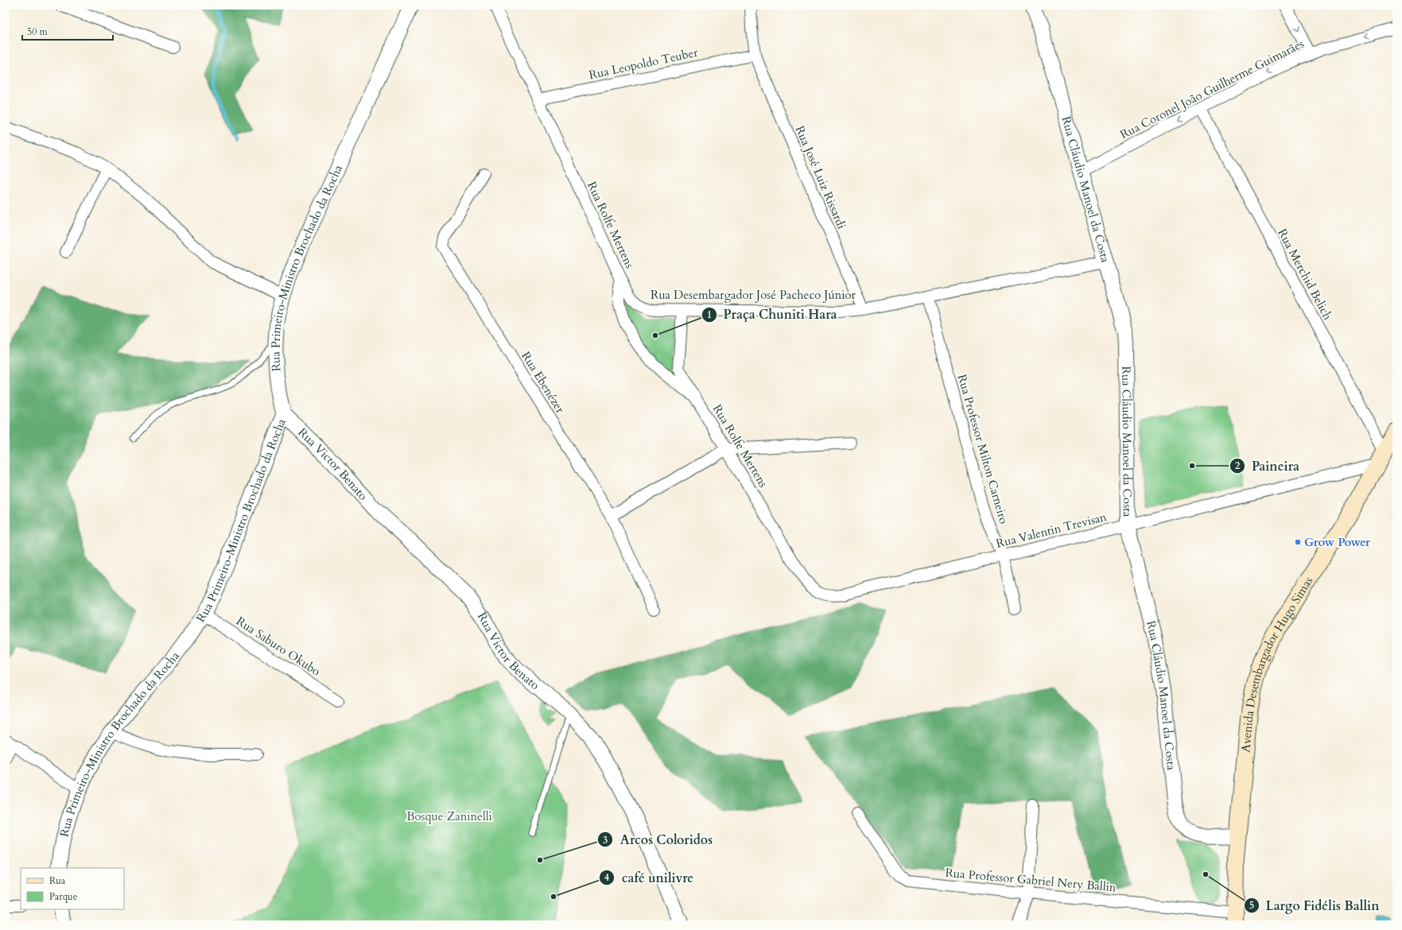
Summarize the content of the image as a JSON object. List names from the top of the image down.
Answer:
{
  "streets": {
    "main road": ["Avenida Desembargador Hugo Simas"],
    "street": [
      "Rua Leopoldo Teuber",
      "Rua Coronel João Guilherme Guimarães",
      "Rua José Luiz Rissardi",
      "Rua Cláudio Manoel da Costa",
      "Rua Rolfe Mertens",
      "Rua Primeiro-Ministro Brochado da Rocha",
      "Rua Merchid Belich",
      "Rua Desembargador José Pacheco Júnior",
      "Rua Ebenézer",
      "Rua Professor Milton Carneiro",
      "Rua Victor Benato",
      "Rua Valentin Trevisan",
      "Rua Saburo Okubo",
      "Rua Professor Gabriel Nery Ballin"
    ]
  },
  "crossings": [
    ["Rua Leopoldo Teuber", "Rua José Luiz Rissardi"],
    ["Rua Leopoldo Teuber", "Rua Rolfe Mertens"],
    ["Rua Coronel João Guilherme Guimarães", "Rua Cláudio Manoel da Costa"],
    ["Rua Coronel João Guilherme Guimarães", "Rua Merchid Belich"],
    ["Rua José Luiz Rissardi", "Rua Desembargador José Pacheco Júnior"],
    ["Rua Cláudio Manoel da Costa", "Rua Desembargador José Pacheco Júnior"],
    ["Rua Cláudio Manoel da Costa", "Rua Valentin Trevisan"],
    ["Rua Cláudio Manoel da Costa", "Avenida Desembargador Hugo Simas"],
    ["Rua Rolfe Mertens", "Rua Desembargador José Pacheco Júnior"],
    ["Rua Rolfe Mertens", "Rua Valentin Trevisan"],
    ["Rua Primeiro-Ministro Brochado da Rocha", "Rua Victor Benato"],
    ["Rua Primeiro-Ministro Brochado da Rocha", "Rua Saburo Okubo"],
    ["Rua Merchid Belich", "Rua Valentin Trevisan"],
    ["Rua Merchid Belich", "Avenida Desembargador Hugo Simas"],
    ["Rua Desembargador José Pacheco Júnior", "Rua Professor Milton Carneiro"],
    ["Rua Professor Milton Carneiro", "Rua Valentin Trevisan"],
    ["Rua Valentin Trevisan", "Avenida Desembargador Hugo Simas"],
    ["Avenida Desembargador Hugo Simas", "Rua Professor Gabriel Nery Ballin"]
  ],
  "one_way": ["Rua Coronel João Guilherme Guimarães"],
  "parks": ["Bosque Zaninelli"],
  "places": [
    "Praça Chuniti Hara",
    "Paineira",
    "Grow Power",
    "Arcos Coloridos",
    "Largo Fidélis Ballin",
    "café unilivre"
  ],
  "legend": ["Rua", "Parque"],
  "scale_bar": "50 m"
}
